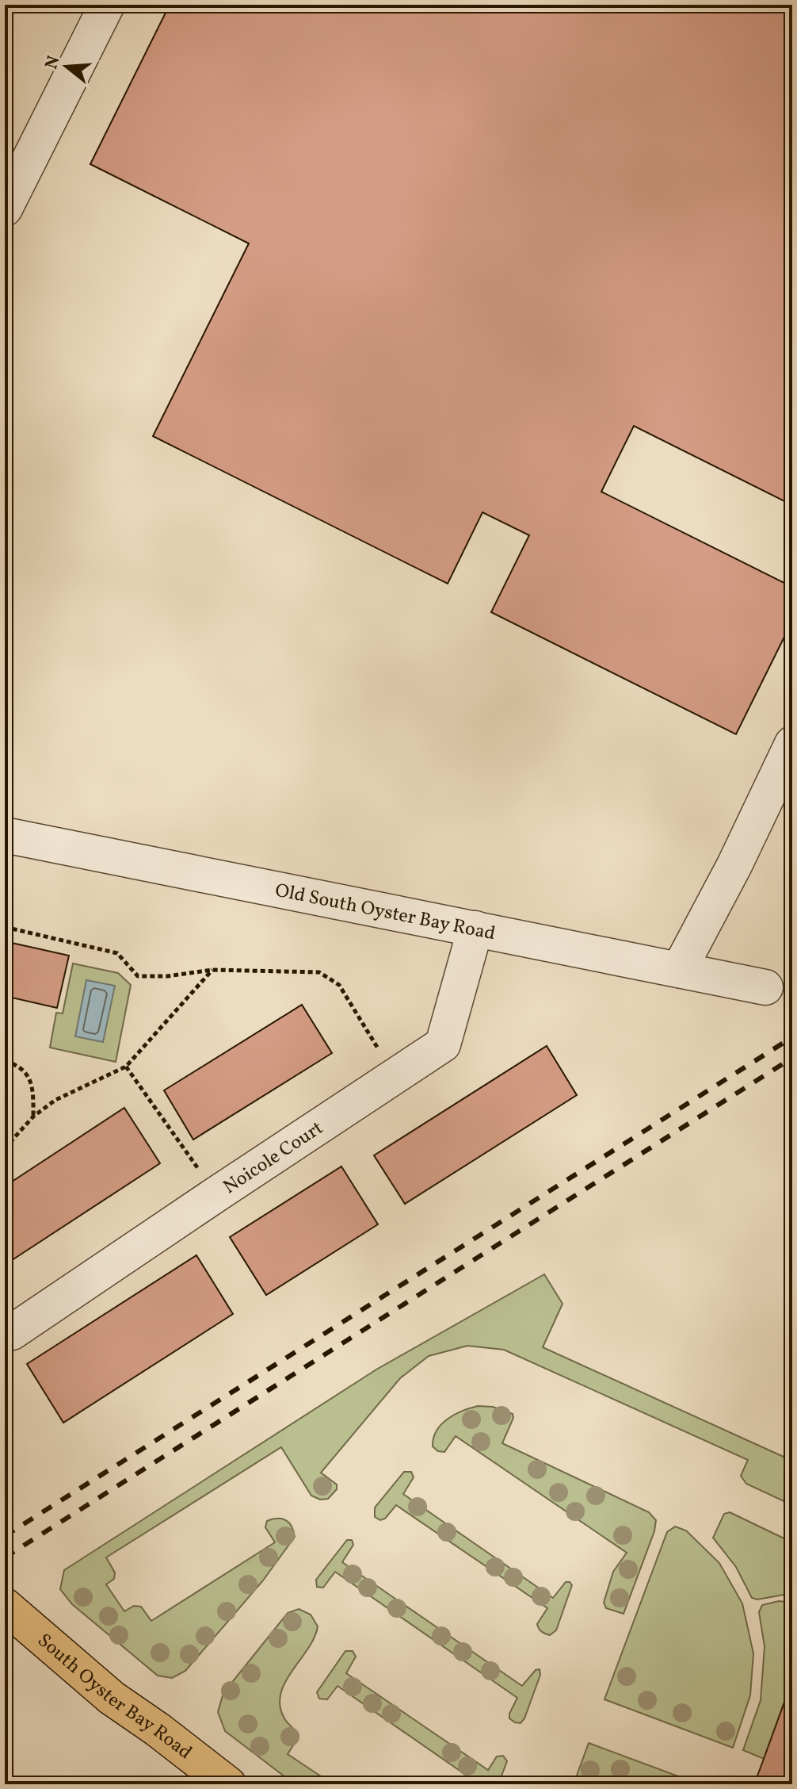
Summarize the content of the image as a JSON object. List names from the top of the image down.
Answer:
{
  "streets": {
    "main road": ["South Oyster Bay Road"],
    "street": ["Old South Oyster Bay Road", "Noicole Court"]
  },
  "crossings": [
    ["Old South Oyster Bay Road", "Noicole Court"]
  ],
  "north": "left"
}
